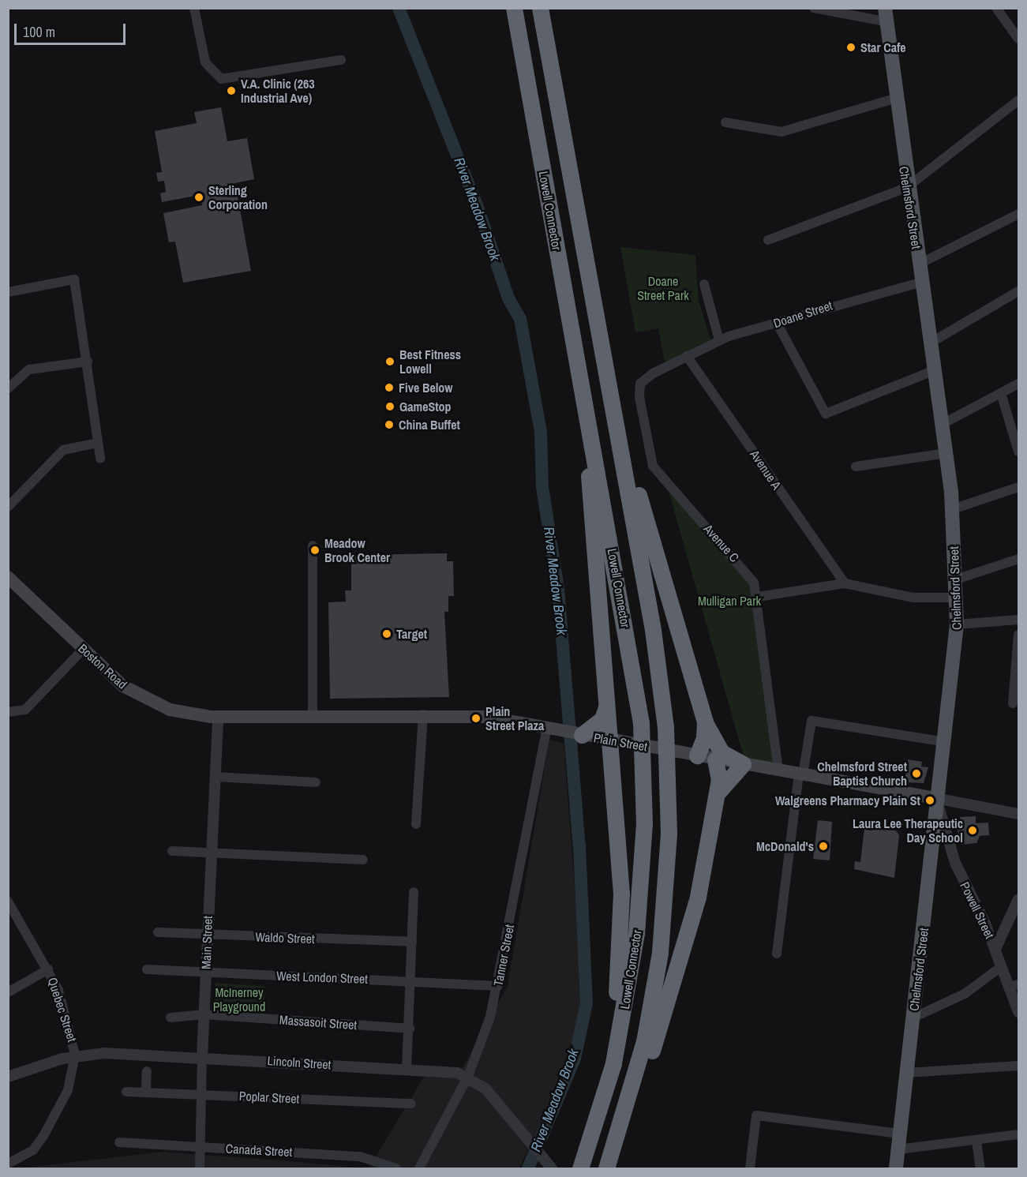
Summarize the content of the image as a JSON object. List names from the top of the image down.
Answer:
{
  "streets": {
    "highway": ["Lowell Connector"],
    "main road": ["Chelmsford Street", "Boston Road", "Plain Street"],
    "street": [
      "Doane Street",
      "Avenue A",
      "Avenue C",
      "Powell Street",
      "Waldo Street",
      "Main Street",
      "Tanner Street",
      "West London Street",
      "Quebec Street",
      "Massasoit Street",
      "Lincoln Street",
      "Poplar Street",
      "Canada Street"
    ]
  },
  "crossings": [
    ["Chelmsford Street", "Doane Street"],
    ["Chelmsford Street", "Plain Street"],
    ["Chelmsford Street", "Powell Street"],
    ["Doane Street", "Avenue A"],
    ["Doane Street", "Avenue C"],
    ["Avenue A", "Avenue C"],
    ["Avenue C", "Plain Street"],
    ["Boston Road", "Plain Street"],
    ["Boston Road", "Main Street"],
    ["Plain Street", "Powell Street"],
    ["Plain Street", "Main Street"],
    ["Plain Street", "Tanner Street"],
    ["Waldo Street", "Main Street"],
    ["Main Street", "West London Street"],
    ["Main Street", "Massasoit Street"],
    ["Main Street", "Lincoln Street"],
    ["Main Street", "Poplar Street"],
    ["Main Street", "Canada Street"],
    ["Tanner Street", "West London Street"],
    ["Tanner Street", "Lincoln Street"]
  ],
  "water": ["River Meadow Brook"],
  "parks": ["Doane Street Park", "Mulligan Park", "McInerney Playground"],
  "places": [
    "Star Cafe",
    "V.A. Clinic (263 Industrial Ave)",
    "Sterling Corporation",
    "Best Fitness Lowell",
    "Five Below",
    "GameStop",
    "China Buffet",
    "Meadow Brook Center",
    "Target",
    "Plain Street Plaza",
    "Chelmsford Street Baptist Church",
    "Walgreens Pharmacy Plain St",
    "Laura Lee Therapeutic Day School",
    "McDonald's"
  ],
  "scale_bar": "100 m"
}
